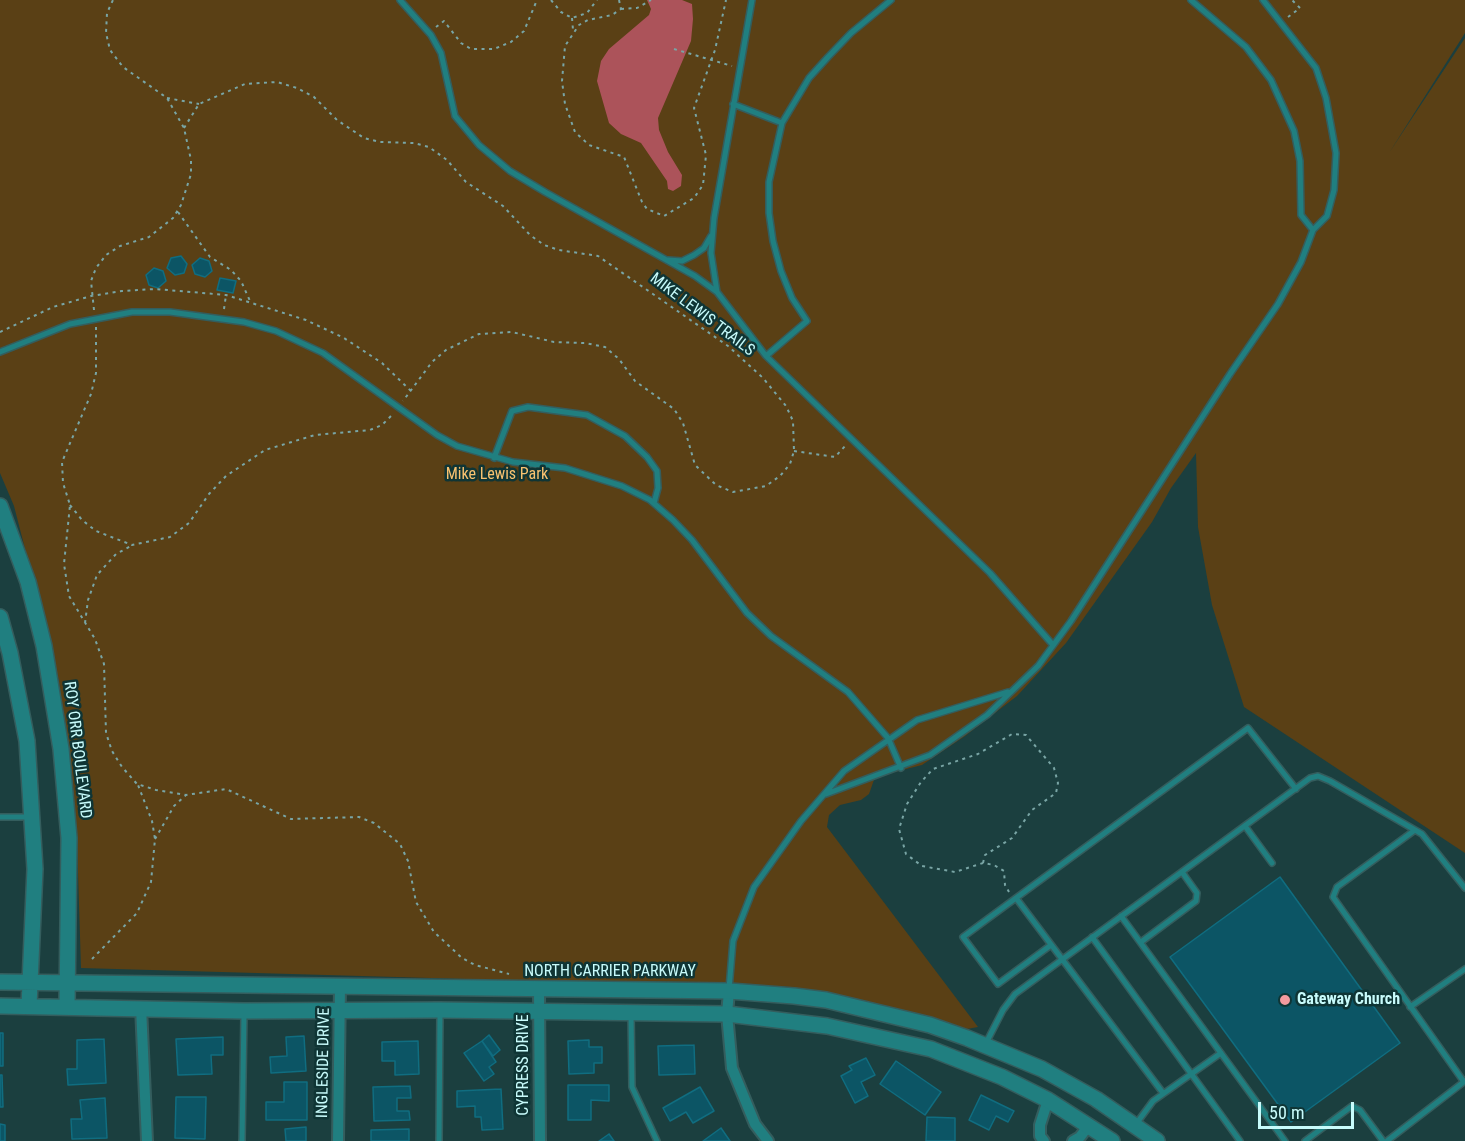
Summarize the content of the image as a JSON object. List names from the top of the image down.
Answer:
{
  "streets": {
    "main road": ["ROY ORR BOULEVARD", "NORTH CARRIER PARKWAY"],
    "street": ["INGLESIDE DRIVE", "CYPRESS DRIVE"],
    "path": ["MIKE LEWIS TRAILS"]
  },
  "crossings": [
    ["ROY ORR BOULEVARD", "NORTH CARRIER PARKWAY"],
    ["NORTH CARRIER PARKWAY", "INGLESIDE DRIVE"],
    ["NORTH CARRIER PARKWAY", "CYPRESS DRIVE"]
  ],
  "parks": ["Mike Lewis Park"],
  "places": ["Gateway Church"],
  "scale_bar": "50 m"
}
